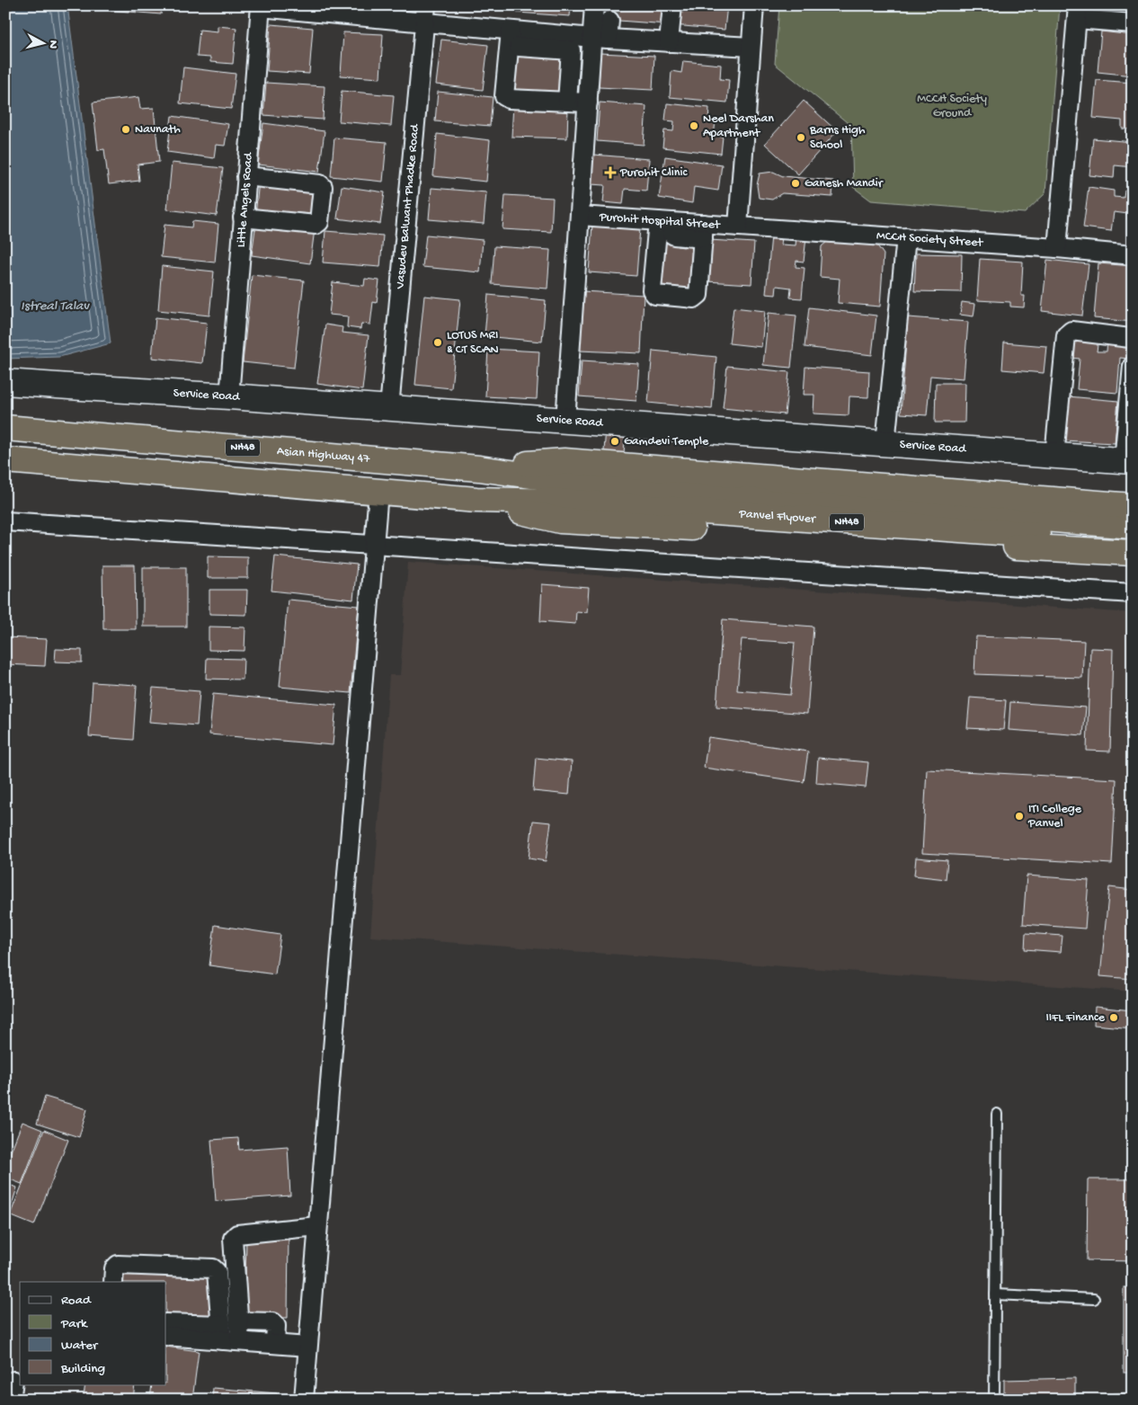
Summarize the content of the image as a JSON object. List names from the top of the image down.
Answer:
{
  "streets": {
    "highway": ["NH48", "Asian Highway 47", "Panvel Flyover"],
    "street": [
      "Little Angels Road",
      "Vasudev Balwant Phadke Road",
      "Purohit Hospital Street",
      "MCCH Society Street",
      "Service Road"
    ]
  },
  "crossings": [
    ["Little Angels Road", "Service Road"],
    ["Vasudev Balwant Phadke Road", "Service Road"],
    ["Purohit Hospital Street", "MCCH Society Street"],
    ["NH48", "Panvel Flyover"],
    ["Asian Highway 47", "Panvel Flyover"]
  ],
  "water": ["Istreal Talav"],
  "parks": ["MCCH Society Ground"],
  "places": {
    "other": [
      "Neel Darshan Apartment",
      "Navnath",
      "Barns High School",
      "Ganesh Mandir",
      "LOTUS MRI & CT SCAN",
      "Gamdevi Temple",
      "ITI College Panvel",
      "IIFL Finance"
    ],
    "health": ["Purohit Clinic"]
  },
  "legend": [
    "Road",
    "Park",
    "Water",
    "Building"
  ],
  "north": "right"
}
